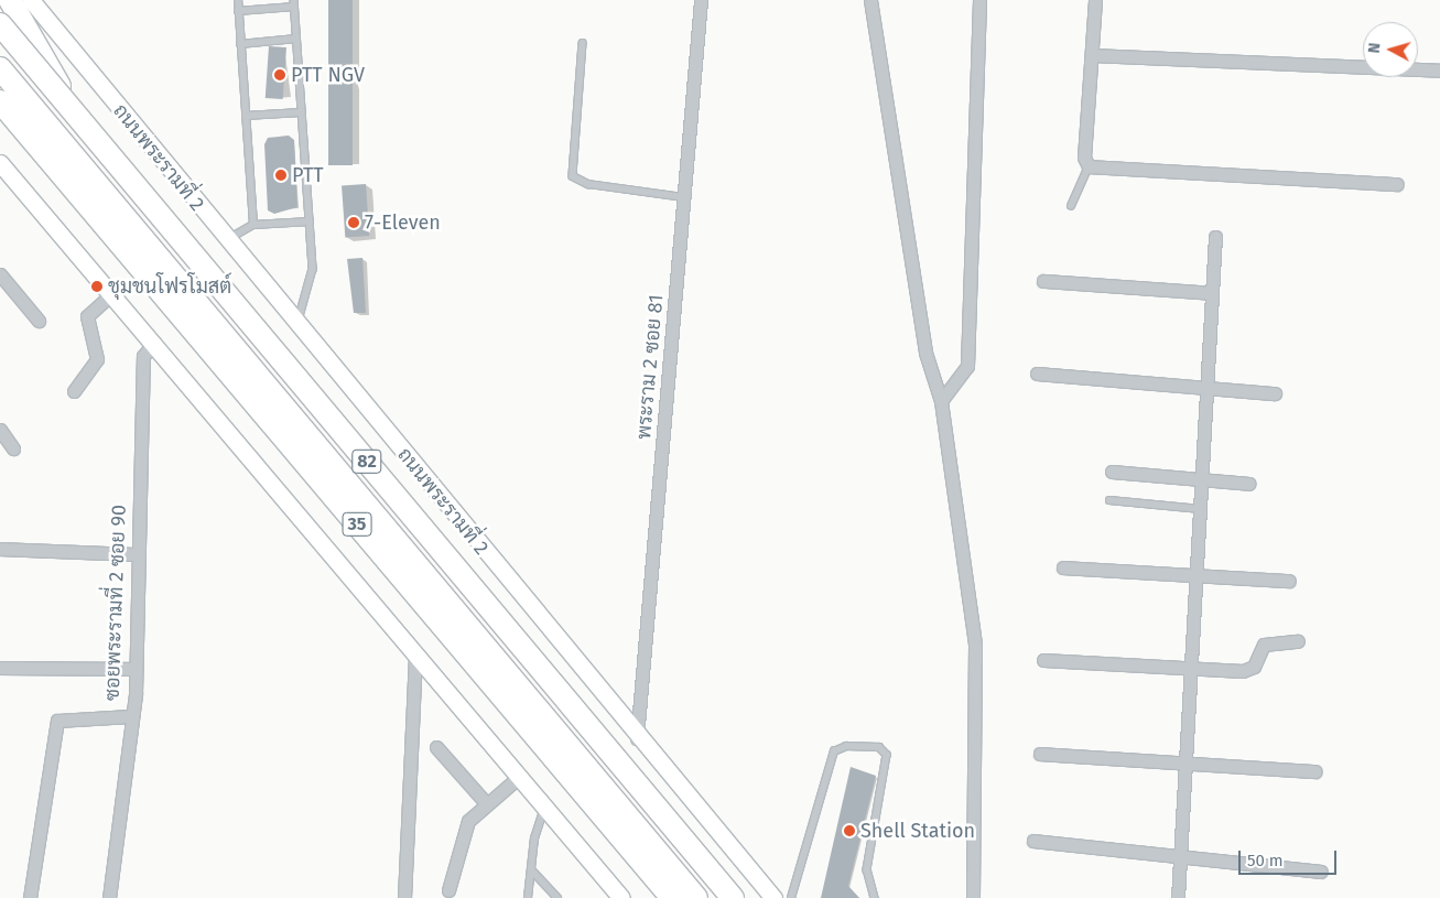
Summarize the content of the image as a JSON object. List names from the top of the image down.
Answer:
{
  "streets": {
    "highway": ["ถนนพระรามที่ 2", "82", "35"],
    "street": ["พระราม 2 ซอย 81", "ซอยพระรามที่ 2 ซอย 90"]
  },
  "crossings": [
    ["ถนนพระรามที่ 2", "พระราม 2 ซอย 81"],
    ["ถนนพระรามที่ 2", "82"],
    ["35", "ซอยพระรามที่ 2 ซอย 90"]
  ],
  "places": [
    "PTT NGV",
    "PTT",
    "7-Eleven",
    "ชุมชนโฟรโมสต์",
    "Shell Station"
  ],
  "scale_bar": "50 m",
  "north": "left"
}
